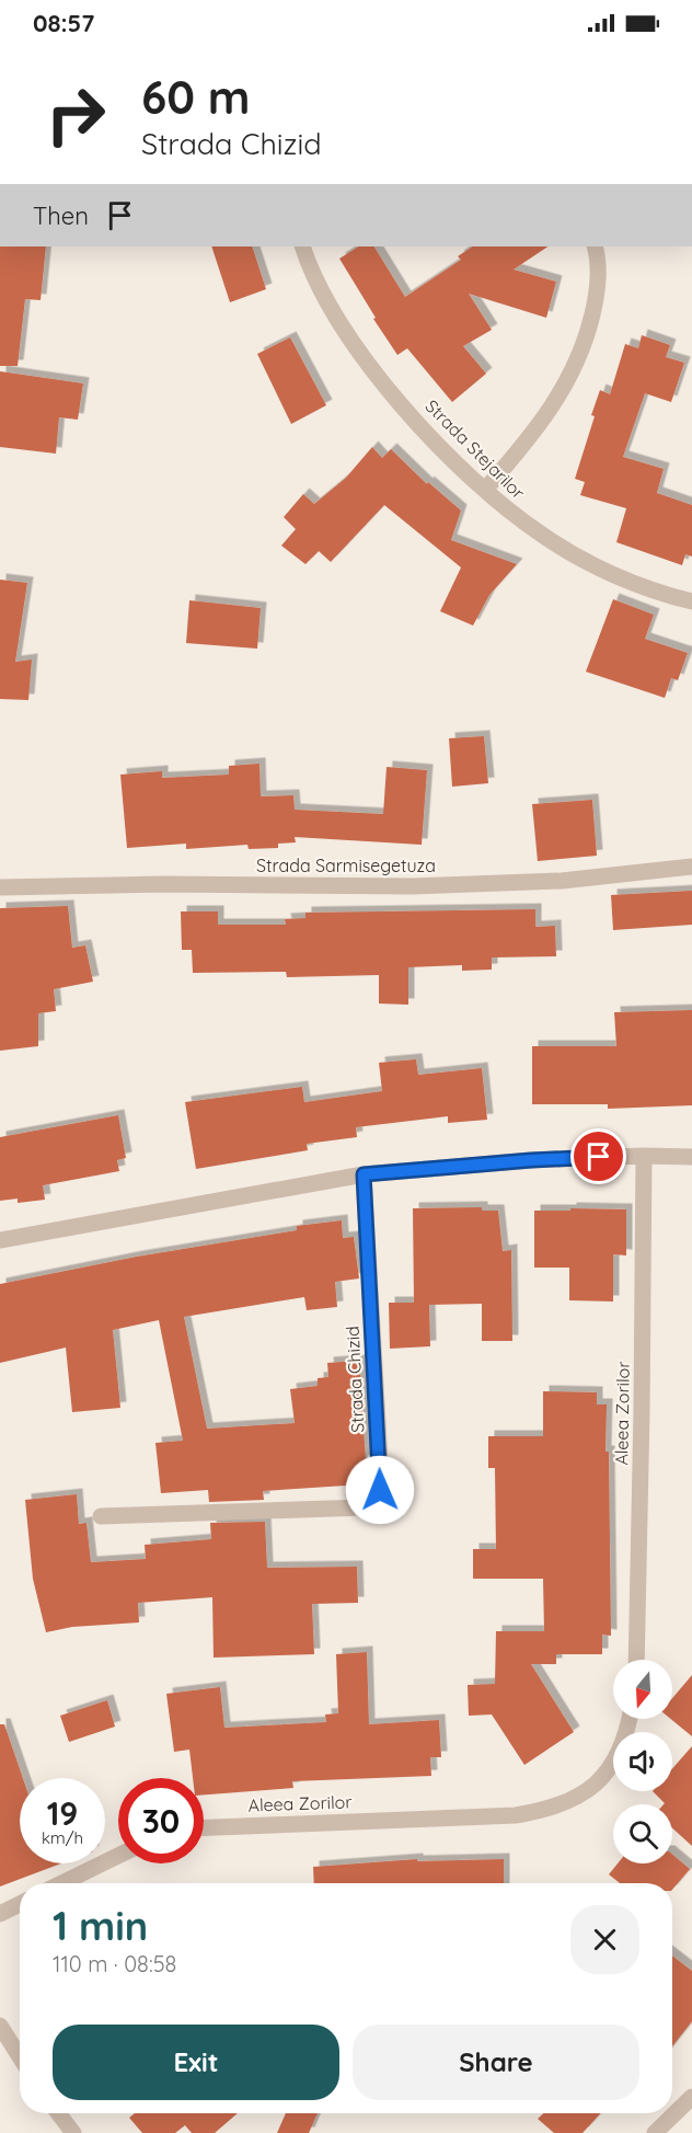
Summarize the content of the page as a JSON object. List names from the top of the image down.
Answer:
{
  "streets": {
    "street": [
      "Strada Stejarilor",
      "Strada Sarmisegetuza",
      "Strada Chizid",
      "Aleea Zorilor"
    ]
  },
  "north": "bottom",
  "page": {
    "status": "08:57",
    "turn": ["60 m", "Strada Chizid"],
    "then": "Then",
    "speed": "19 km/h",
    "limit": "30",
    "heading": ["1 min", "110 m · 08:58"],
    "buttons": ["Exit", "Share"]
  }
}
